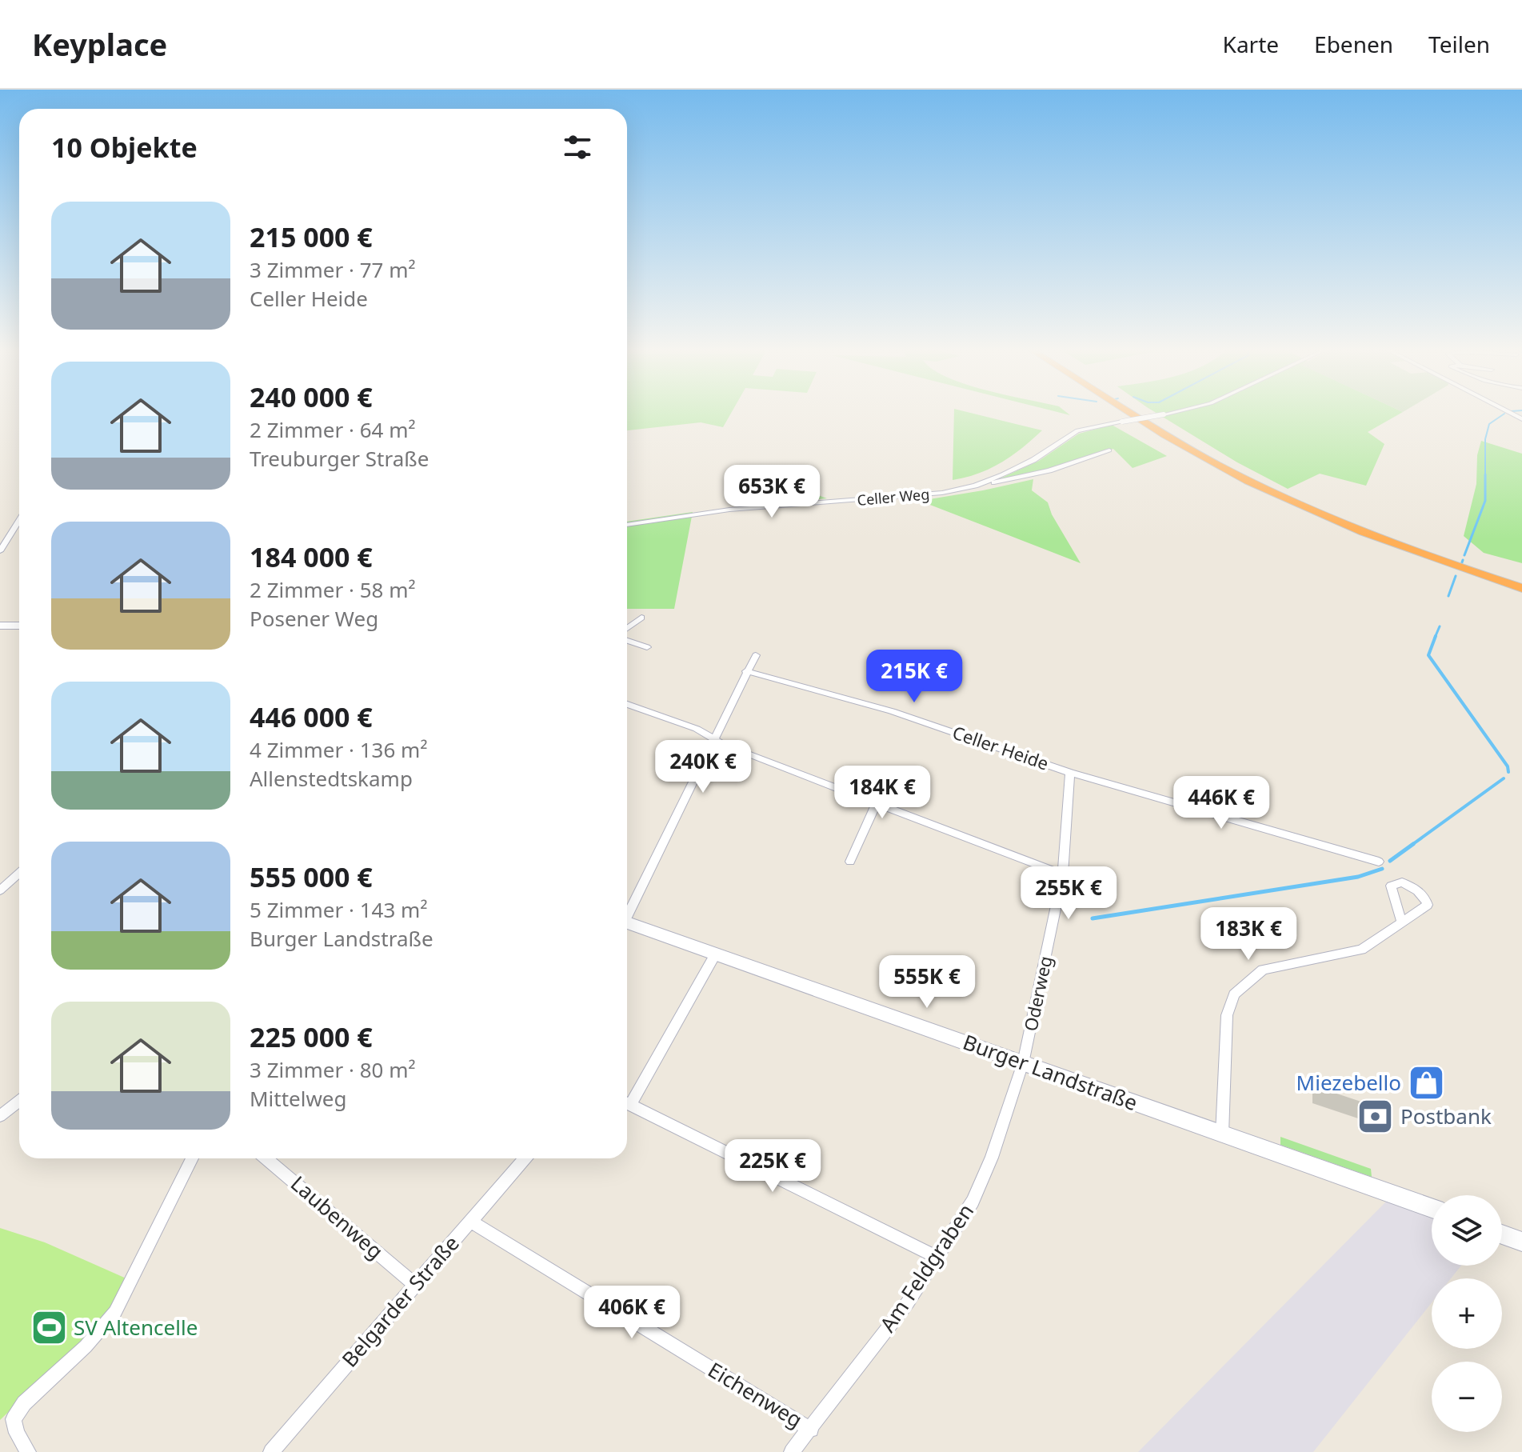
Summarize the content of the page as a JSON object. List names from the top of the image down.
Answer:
{
  "streets": {
    "street": [
      "Celler Weg",
      "Celler Heide",
      "Oderweg",
      "Burger Landstraße",
      "Laubenweg",
      "Am Feldgraben",
      "Belgarder Straße",
      "Eichenweg"
    ]
  },
  "crossings": [
    ["Celler Heide", "Oderweg"],
    ["Oderweg", "Burger Landstraße"],
    ["Oderweg", "Am Feldgraben"],
    ["Burger Landstraße", "Am Feldgraben"],
    ["Laubenweg", "Belgarder Straße"],
    ["Am Feldgraben", "Eichenweg"],
    ["Belgarder Straße", "Eichenweg"]
  ],
  "places": {
    "shop": ["Miezebello"],
    "bank": ["Postbank"],
    "sports": ["SV Altencelle"]
  },
  "page": {
    "header": "Keyplace",
    "nav": ["Karte", "Ebenen", "Teilen"],
    "heading": "10 Objekte",
    "list": [
      {
        "name": "215 000 €",
        "note": "3 Zimmer · 77 m² · Celler Heide"
      },
      {
        "name": "240 000 €",
        "note": "2 Zimmer · 64 m² · Treuburger Straße"
      },
      {
        "name": "184 000 €",
        "note": "2 Zimmer · 58 m² · Posener Weg"
      },
      {
        "name": "446 000 €",
        "note": "4 Zimmer · 136 m² · Allenstedtskamp"
      },
      {
        "name": "555 000 €",
        "note": "5 Zimmer · 143 m² · Burger Landstraße"
      },
      {
        "name": "225 000 €",
        "note": "3 Zimmer · 80 m² · Mittelweg"
      }
    ],
    "price": [
      "653K €",
      "215K €",
      "240K €",
      "184K €",
      "446K €",
      "255K €",
      "183K €",
      "555K €",
      "225K €",
      "406K €"
    ],
    "map_buttons": ["+", "−"]
  }
}
